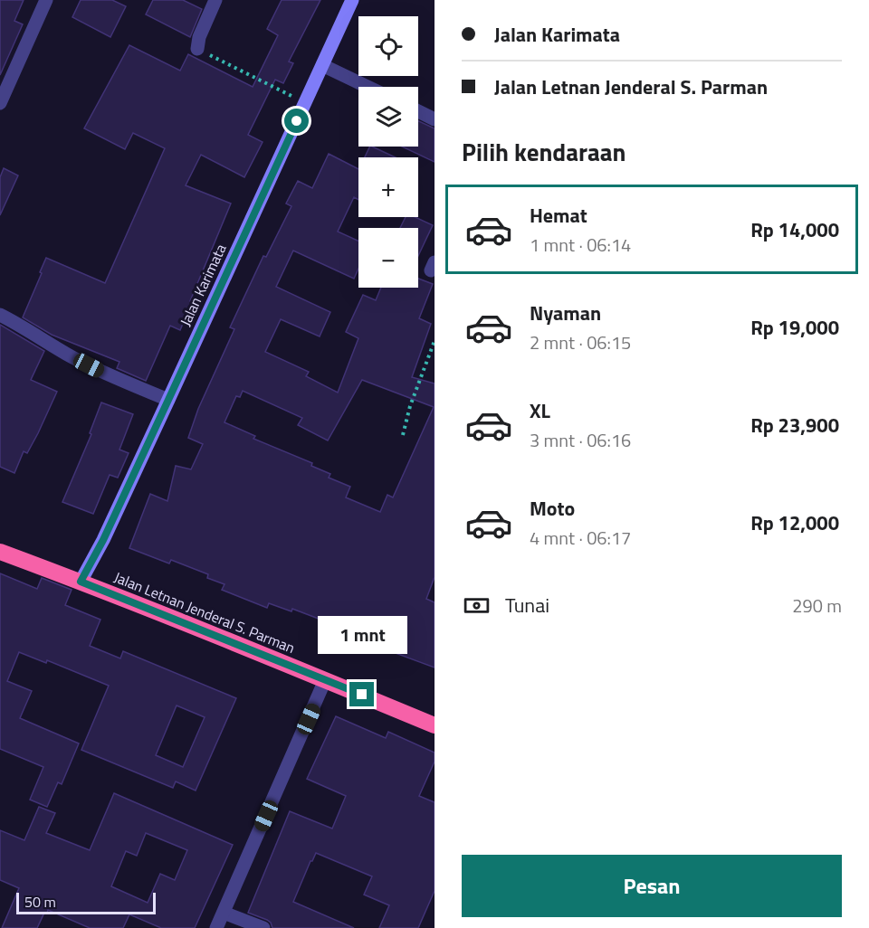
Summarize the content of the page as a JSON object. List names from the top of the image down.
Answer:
{
  "streets": {
    "highway": ["Jalan Letnan Jenderal S. Parman"],
    "main road": ["Jalan Karimata"]
  },
  "crossings": [
    ["Jalan Karimata", "Jalan Letnan Jenderal S. Parman"]
  ],
  "scale_bar": "50 m",
  "page": {
    "banner": ["Jalan Karimata", "Jalan Letnan Jenderal S. Parman"],
    "map_buttons": ["+", "−"],
    "heading": "Pilih kendaraan",
    "list": [
      {
        "name": "Hemat",
        "note": "1 mnt · 06:14",
        "value": "Rp 14,000"
      },
      {
        "name": "Nyaman",
        "note": "2 mnt · 06:15",
        "value": "Rp 19,000"
      },
      {
        "name": "XL",
        "note": "3 mnt · 06:16",
        "value": "Rp 23,900"
      },
      {
        "name": "Moto",
        "note": "4 mnt · 06:17",
        "value": "Rp 12,000"
      }
    ],
    "pay": ["Tunai", "290 m"],
    "bubble": "1 mnt",
    "buttons": "Pesan",
    "scale": "50 m"
  }
}
